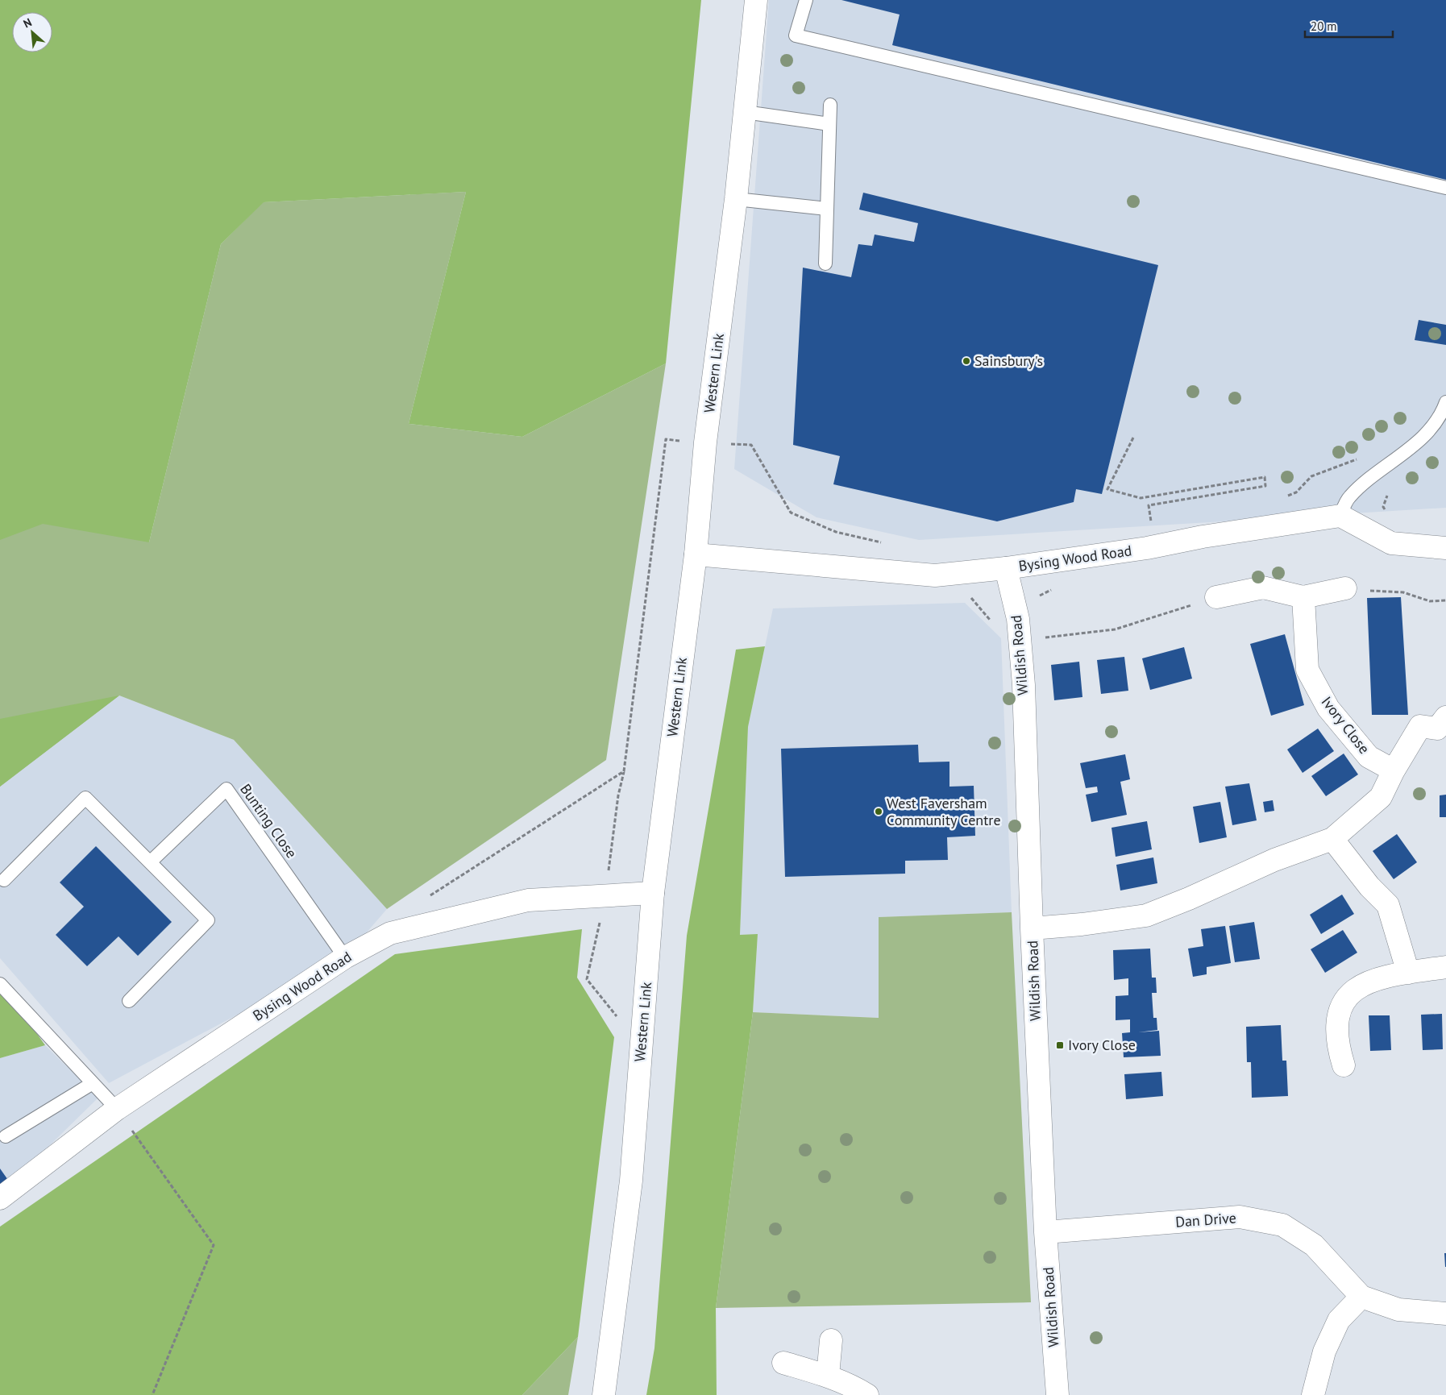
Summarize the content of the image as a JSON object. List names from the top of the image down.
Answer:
{
  "streets": {
    "street": [
      "Western Link",
      "Bysing Wood Road",
      "Wildish Road",
      "Ivory Close",
      "Dan Drive"
    ],
    "lane": ["Bunting Close"]
  },
  "crossings": [
    ["Western Link", "Bysing Wood Road"],
    ["Bysing Wood Road", "Wildish Road"],
    ["Bysing Wood Road", "Bunting Close"],
    ["Wildish Road", "Dan Drive"]
  ],
  "places": {
    "other": ["Sainsbury's", "West Faversham Community Centre"],
    "transit": ["Ivory Close"]
  },
  "scale_bar": "20 m",
  "north": "top left"
}
